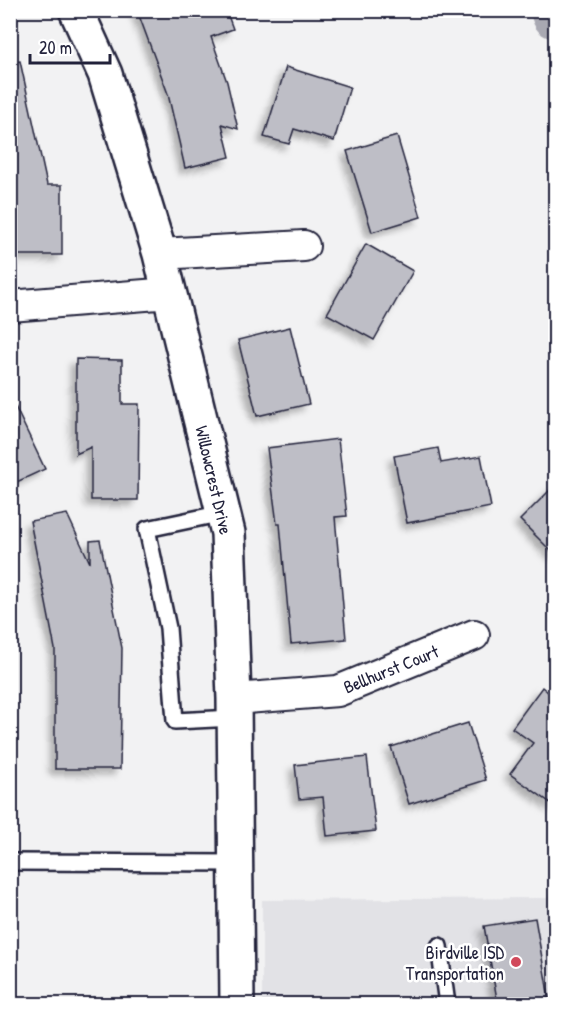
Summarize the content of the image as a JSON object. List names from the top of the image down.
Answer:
{
  "streets": {
    "street": ["Willowcrest Drive", "Bellhurst Court"]
  },
  "crossings": [
    ["Willowcrest Drive", "Bellhurst Court"]
  ],
  "places": ["Birdville ISD Transportation"],
  "scale_bar": "20 m"
}
